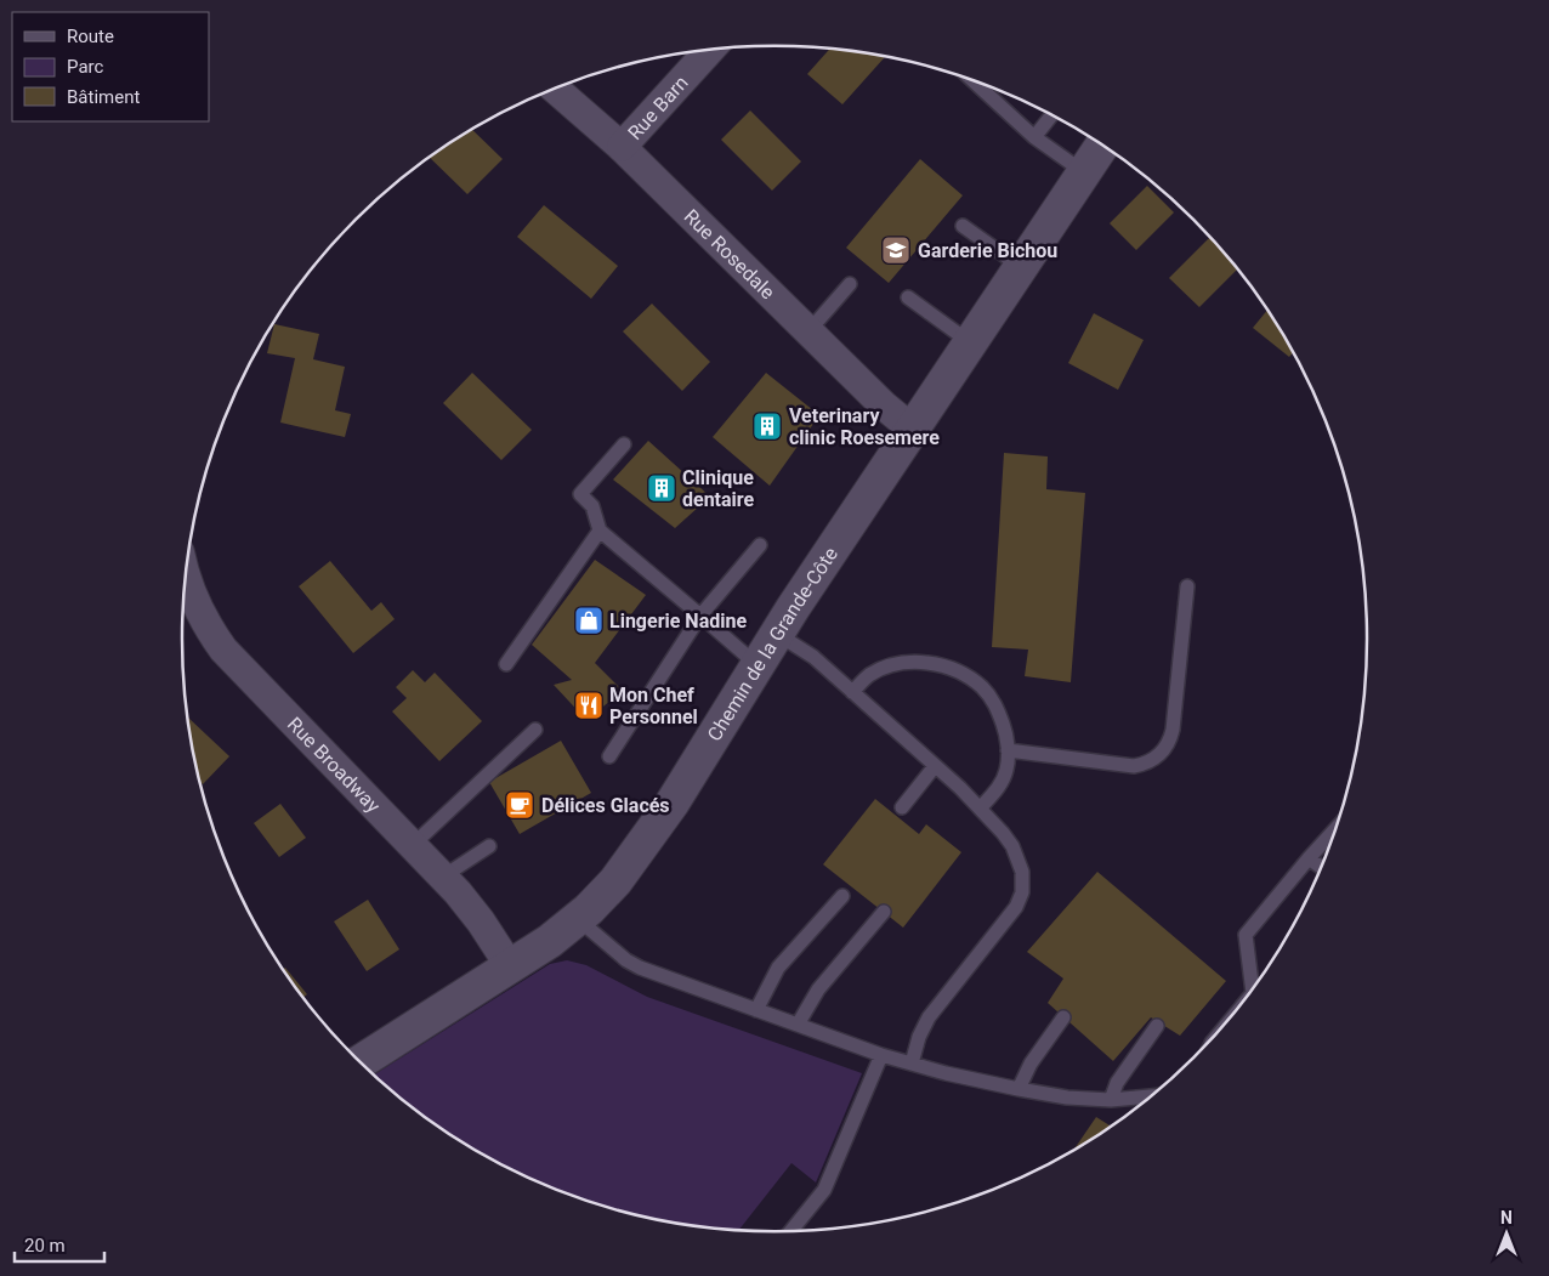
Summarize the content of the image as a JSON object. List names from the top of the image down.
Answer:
{
  "streets": {
    "main road": ["Chemin de la Grande-Côte"],
    "street": ["Rue Barn", "Rue Rosedale", "Rue Broadway"]
  },
  "crossings": [
    ["Rue Barn", "Rue Rosedale"],
    ["Rue Rosedale", "Chemin de la Grande-Côte"],
    ["Chemin de la Grande-Côte", "Rue Broadway"]
  ],
  "places": {
    "school or university": ["Garderie Bichou"],
    "building": ["Veterinary clinic Roesemere", "Clinique dentaire"],
    "shop": ["Lingerie Nadine"],
    "restaurant": ["Mon Chef Personnel"],
    "cafe": ["Délices Glacés"]
  },
  "legend": ["Route", "Parc", "Bâtiment"],
  "scale_bar": "20 m",
  "north": "top"
}
